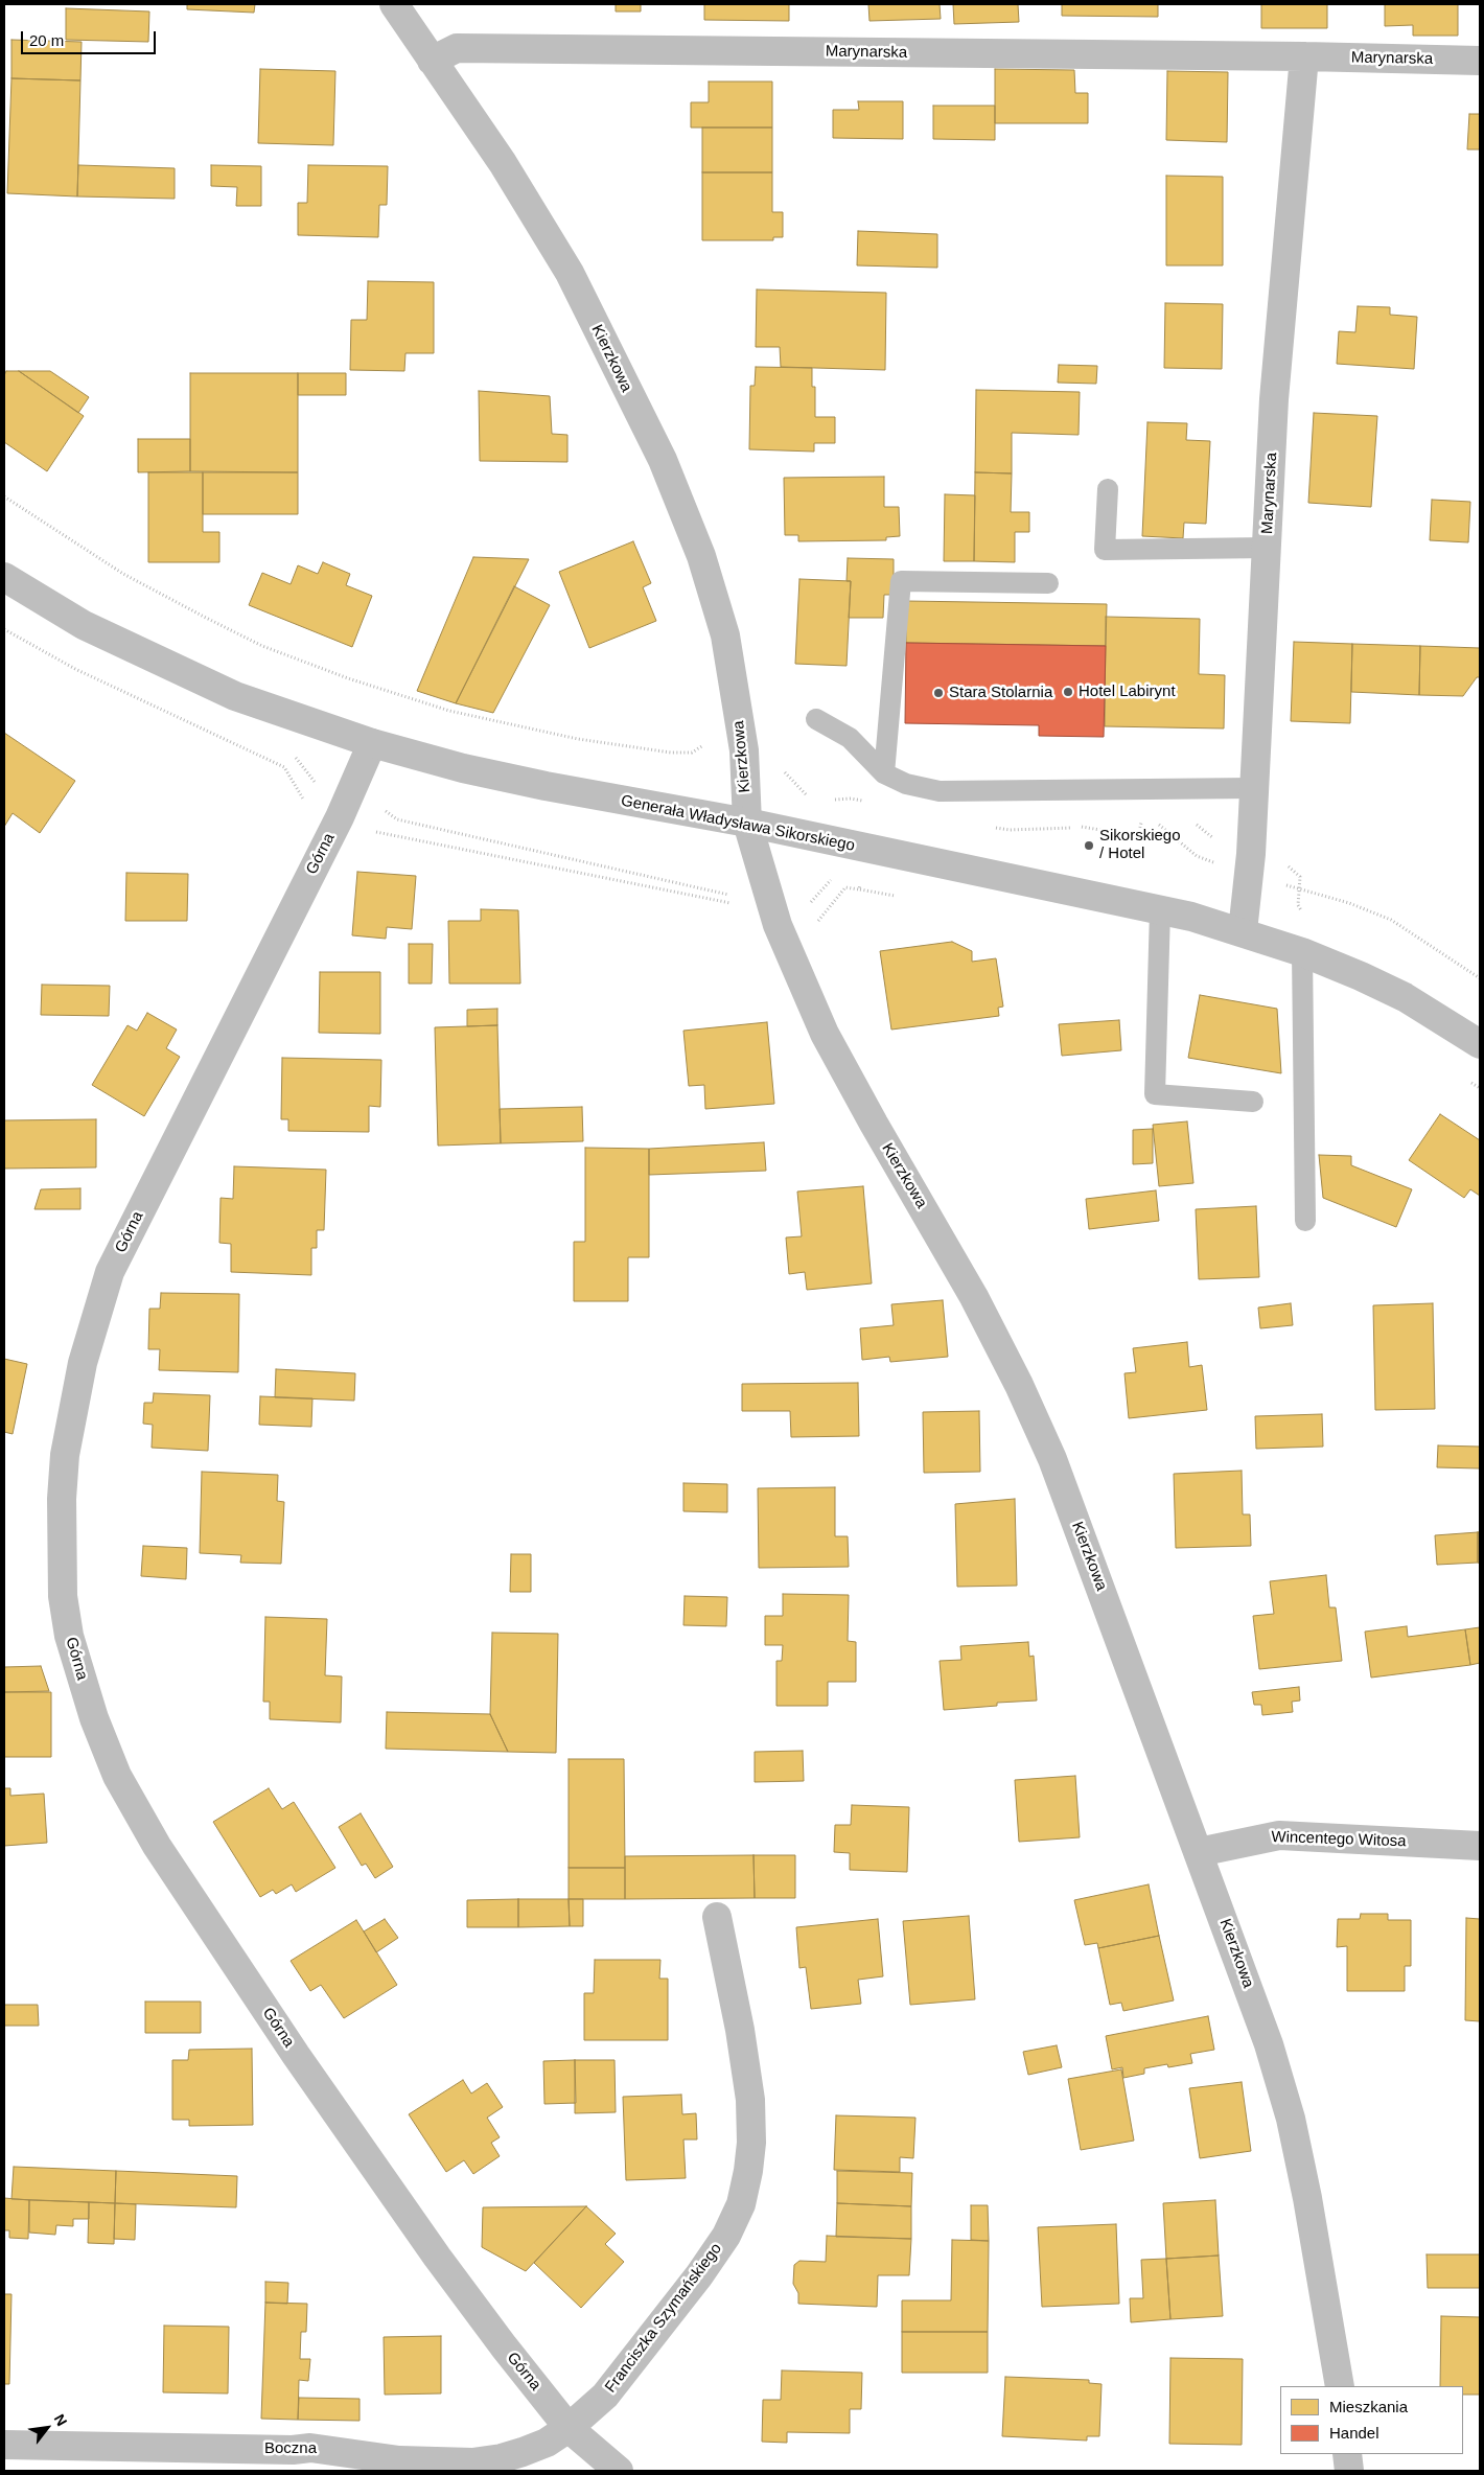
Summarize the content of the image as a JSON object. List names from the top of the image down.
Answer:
{
  "streets": {
    "street": [
      "Marynarska",
      "Kierzkowa",
      "Generała Władysława Sikorskiego",
      "Górna",
      "Wincentego Witosa",
      "Franciszka Szymańskiego",
      "Boczna"
    ]
  },
  "crossings": [
    ["Marynarska", "Kierzkowa"],
    ["Marynarska", "Generała Władysława Sikorskiego"],
    ["Kierzkowa", "Generała Władysława Sikorskiego"],
    ["Kierzkowa", "Wincentego Witosa"],
    ["Generała Władysława Sikorskiego", "Górna"],
    ["Górna", "Franciszka Szymańskiego"],
    ["Górna", "Boczna"],
    ["Franciszka Szymańskiego", "Boczna"]
  ],
  "places": ["Hotel Labirynt", "Stara Stolarnia", "Sikorskiego / Hotel"],
  "legend": ["Mieszkania", "Handel"],
  "scale_bar": "20 m",
  "north": "top right"
}
